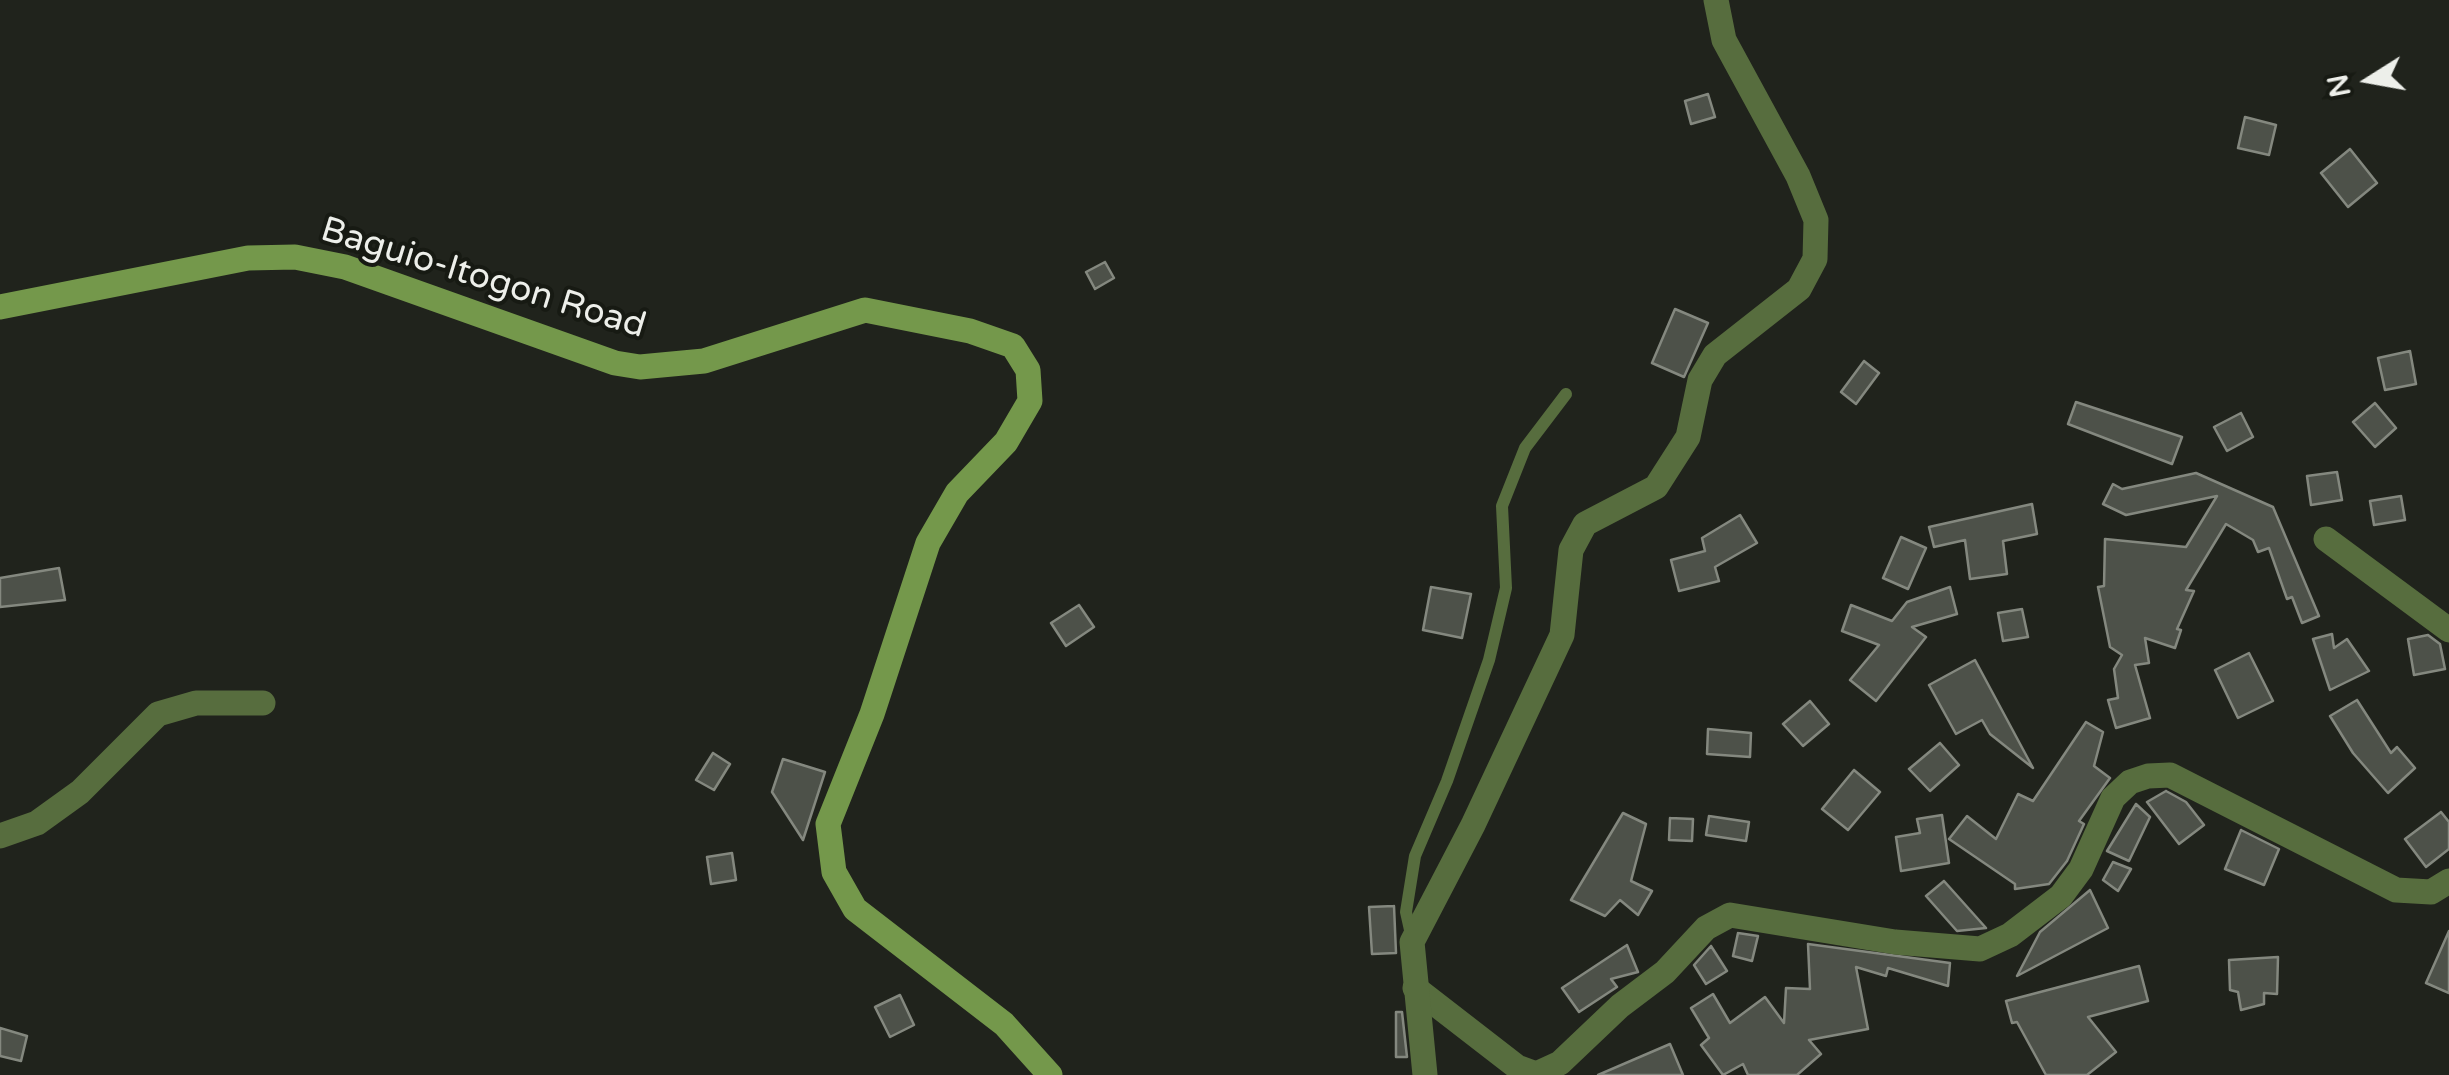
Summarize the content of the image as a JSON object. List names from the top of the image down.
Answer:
{
  "streets": {
    "main road": ["Baguio-Itogon Road"]
  },
  "north": "left"
}
